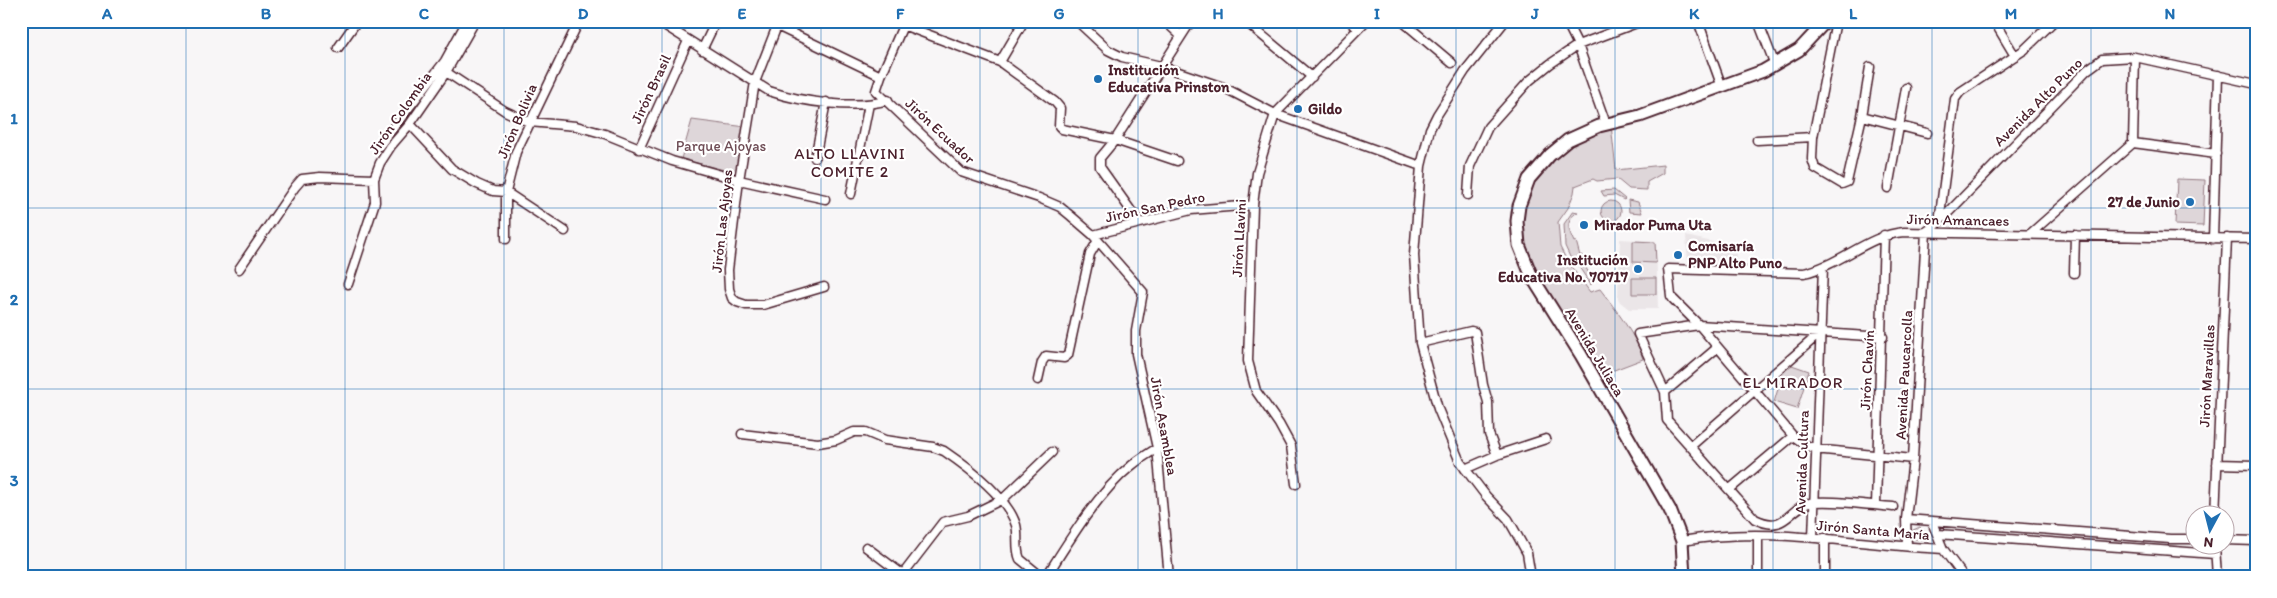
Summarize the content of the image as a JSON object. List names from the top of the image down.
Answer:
{
  "streets": {
    "highway": ["Avenida Juliaca"],
    "street": [
      "Jirón Brasil",
      "Avenida Alto Puno",
      "Jirón Colombia",
      "Jirón Bolivia",
      "Jirón Ecuador",
      "Jirón San Pedro",
      "Jirón Amancaes",
      "Jirón Las Ajoyas",
      "Jirón Llavini",
      "Jirón Chavín",
      "Avenida Paucarcolla",
      "Jirón Maravillas",
      "Jirón Asamblea",
      "Avenida Cultura",
      "Jirón Santa María"
    ]
  },
  "crossings": [
    ["Jirón Brasil", "Jirón Ecuador"],
    ["Avenida Alto Puno", "Jirón Amancaes"],
    ["Avenida Alto Puno", "Avenida Paucarcolla"],
    ["Jirón Ecuador", "Jirón San Pedro"],
    ["Jirón Ecuador", "Jirón Las Ajoyas"],
    ["Jirón Ecuador", "Jirón Asamblea"],
    ["Jirón San Pedro", "Jirón Llavini"],
    ["Jirón Amancaes", "Jirón Chavín"],
    ["Jirón Amancaes", "Avenida Paucarcolla"],
    ["Jirón Amancaes", "Jirón Maravillas"],
    ["Jirón Amancaes", "Avenida Cultura"],
    ["Avenida Juliaca", "Jirón Santa María"],
    ["Avenida Paucarcolla", "Jirón Santa María"],
    ["Avenida Cultura", "Jirón Santa María"]
  ],
  "districts": ["ALTO LLAVINI COMITE 2", "EL MIRADOR"],
  "parks": ["Parque Ajoyas"],
  "places": [
    "Institución Educativa Prinston",
    "Gildo",
    "27 de Junio",
    "Mirador Puma Uta",
    "Comisaría PNP Alto Puno",
    "Institución Educativa No. 70717"
  ],
  "north": "bottom",
  "grid": {
    "columns": [
      "A",
      "B",
      "C",
      "D",
      "E",
      "F",
      "G",
      "H",
      "I",
      "J",
      "K",
      "L",
      "M",
      "N"
    ],
    "rows": ["1", "2", "3"]
  }
}
